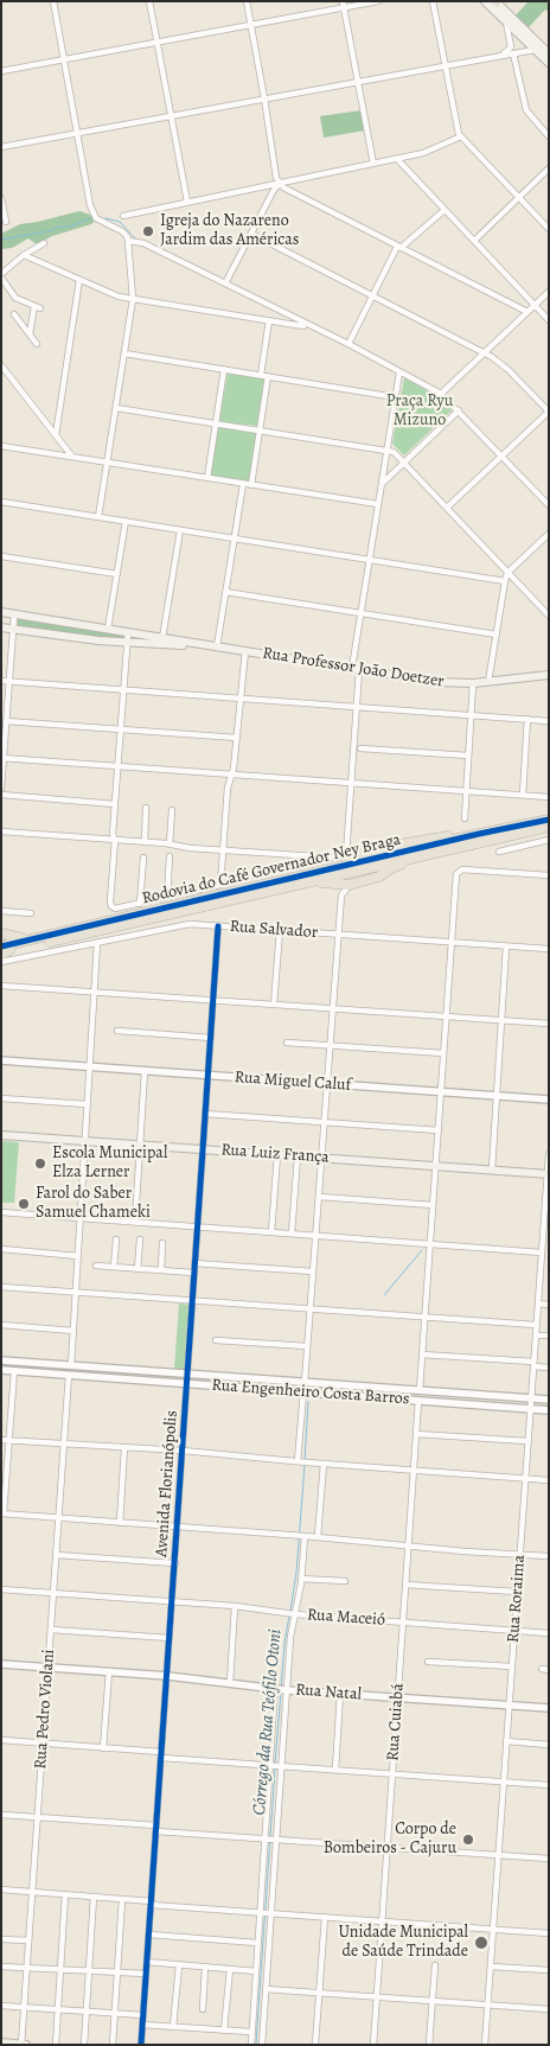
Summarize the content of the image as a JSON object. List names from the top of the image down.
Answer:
{
  "streets": {
    "highway": ["Rodovia do Café Governador Ney Braga"],
    "main road": ["Rua Professor João Doetzer", "Rua Luiz França"],
    "street": [
      "Rua Salvador",
      "Rua Miguel Caluf",
      "Rua Engenheiro Costa Barros",
      "Avenida Florianópolis",
      "Rua Roraima",
      "Rua Maceió",
      "Rua Natal",
      "Rua Pedro Violani",
      "Rua Cuiabá"
    ]
  },
  "crossings": [
    ["Rua Salvador", "Avenida Florianópolis"],
    ["Rua Miguel Caluf", "Avenida Florianópolis"],
    ["Rua Luiz França", "Avenida Florianópolis"],
    ["Rua Luiz França", "Rua Roraima"],
    ["Rua Engenheiro Costa Barros", "Avenida Florianópolis"],
    ["Rua Engenheiro Costa Barros", "Rua Roraima"],
    ["Rua Engenheiro Costa Barros", "Rua Pedro Violani"],
    ["Rua Engenheiro Costa Barros", "Rua Cuiabá"],
    ["Avenida Florianópolis", "Rua Maceió"],
    ["Avenida Florianópolis", "Rua Natal"],
    ["Rua Roraima", "Rua Maceió"],
    ["Rua Roraima", "Rua Natal"],
    ["Rua Maceió", "Rua Pedro Violani"],
    ["Rua Maceió", "Rua Cuiabá"],
    ["Rua Natal", "Rua Pedro Violani"],
    ["Rua Natal", "Rua Cuiabá"]
  ],
  "water": ["Córrego da Rua Teófilo Otoni"],
  "parks": ["Praça Ryu Mizuno"],
  "places": [
    "Igreja do Nazareno Jardim das Américas",
    "Escola Municipal Elza Lerner",
    "Farol do Saber Samuel Chameki",
    "Corpo de Bombeiros - Cajuru",
    "Unidade Municipal de Saúde Trindade"
  ]
}
